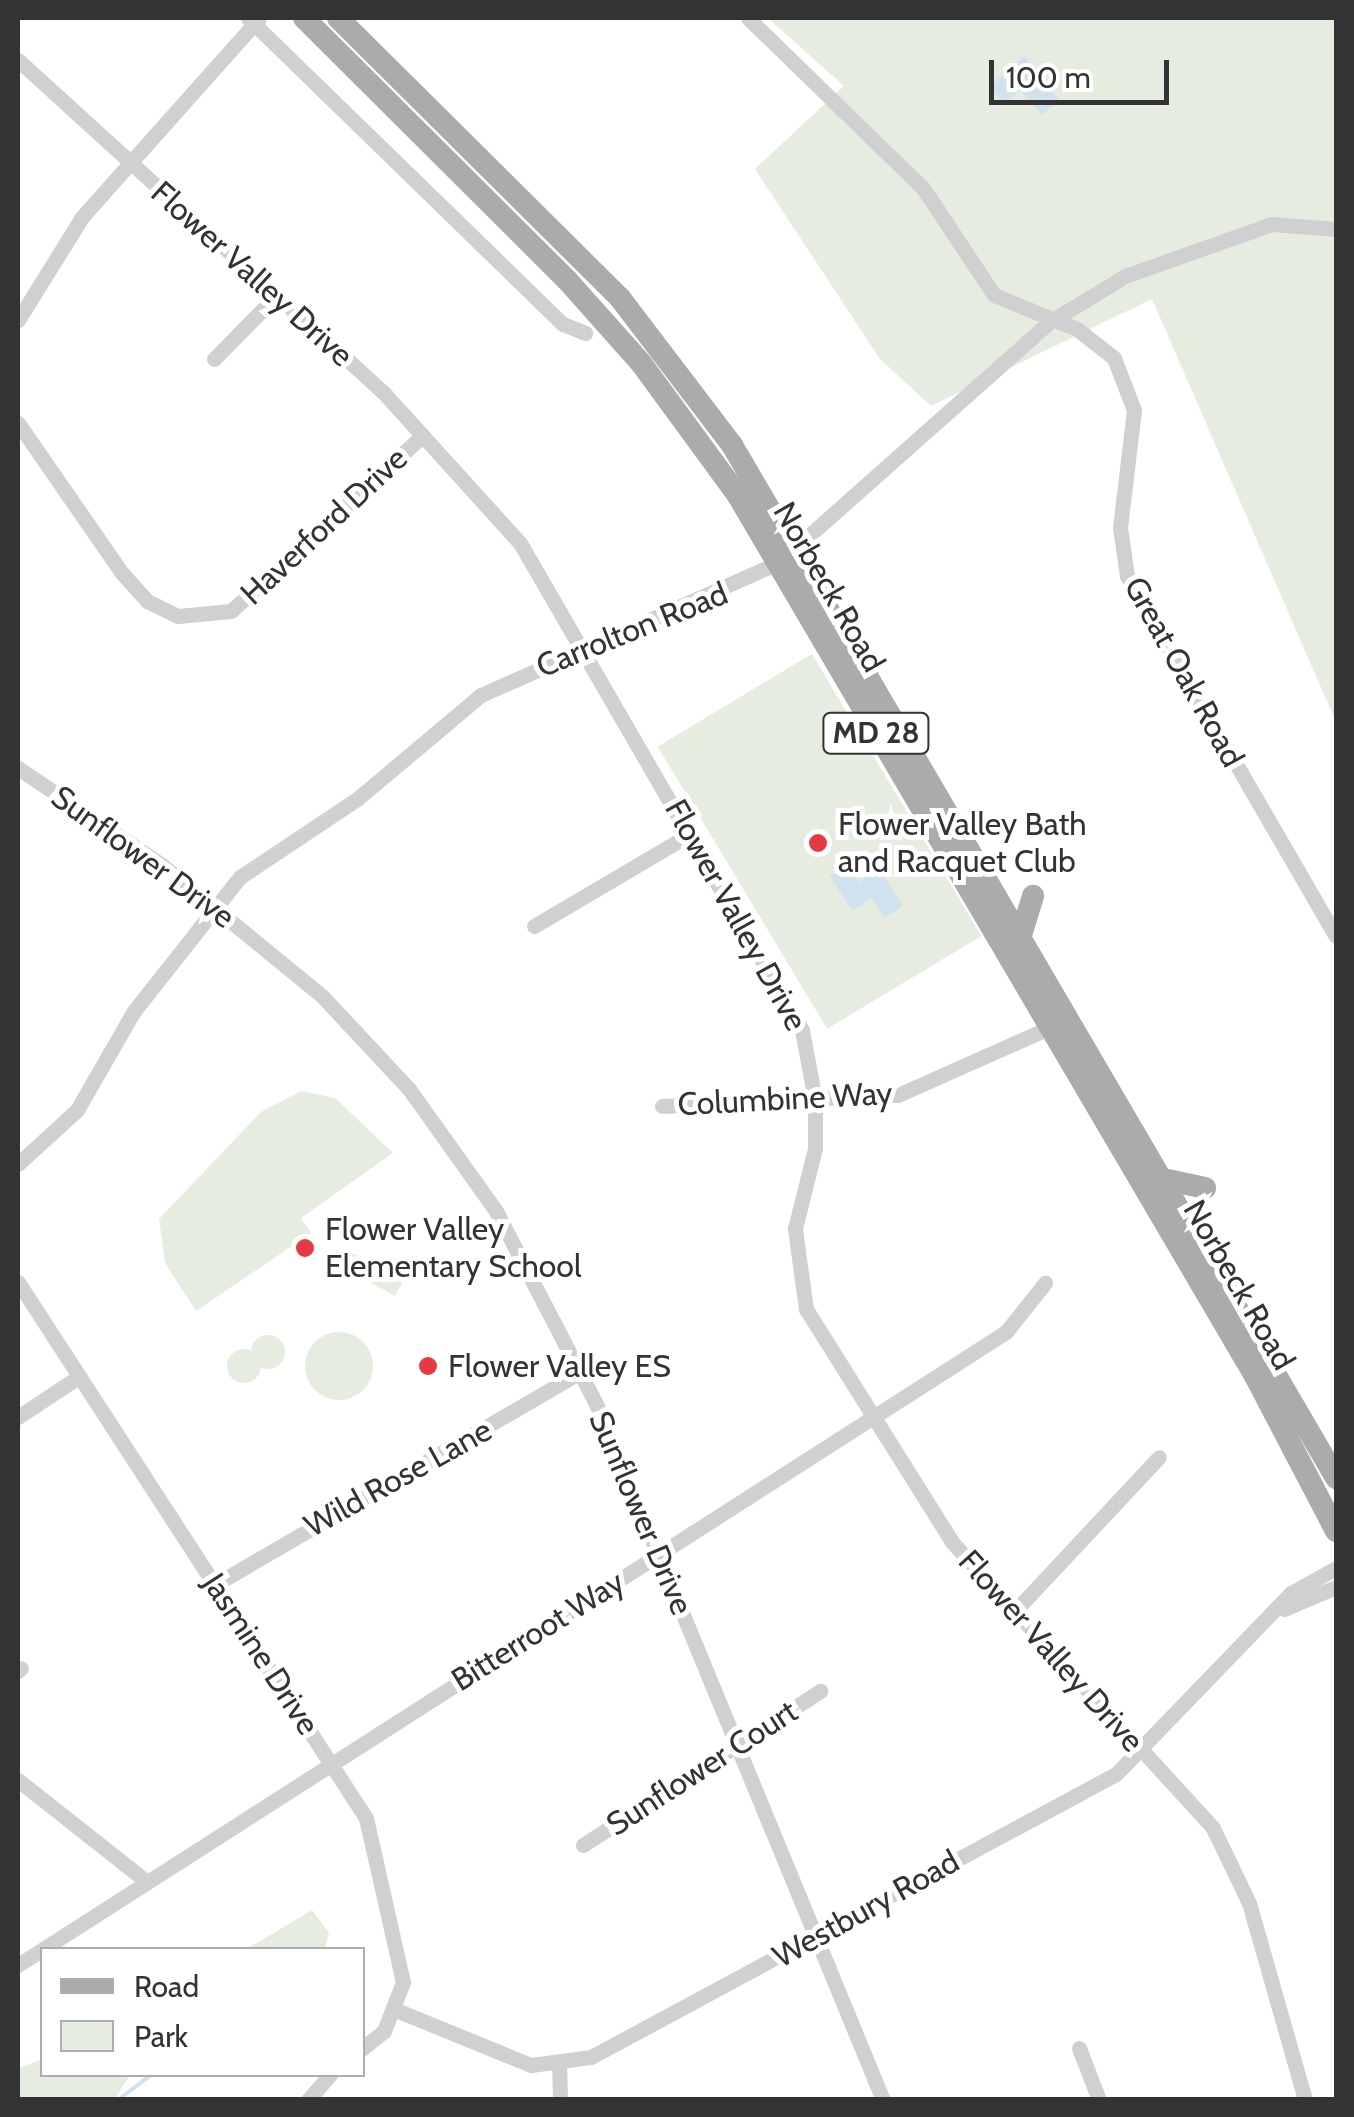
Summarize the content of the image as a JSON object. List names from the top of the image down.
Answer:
{
  "streets": {
    "main road": ["Norbeck Road", "MD 28"],
    "street": [
      "Flower Valley Drive",
      "Haverford Drive",
      "Carrolton Road",
      "Great Oak Road",
      "Sunflower Drive",
      "Columbine Way",
      "Wild Rose Lane",
      "Bitterroot Way",
      "Jasmine Drive",
      "Sunflower Court",
      "Westbury Road"
    ]
  },
  "crossings": [
    ["Flower Valley Drive", "Haverford Drive"],
    ["Flower Valley Drive", "Carrolton Road"],
    ["Flower Valley Drive", "Columbine Way"],
    ["Flower Valley Drive", "Bitterroot Way"],
    ["Flower Valley Drive", "Westbury Road"],
    ["Norbeck Road", "Carrolton Road"],
    ["Norbeck Road", "Columbine Way"],
    ["Carrolton Road", "Great Oak Road"],
    ["Carrolton Road", "Sunflower Drive"],
    ["Sunflower Drive", "Wild Rose Lane"],
    ["Sunflower Drive", "Bitterroot Way"],
    ["Sunflower Drive", "Sunflower Court"],
    ["Sunflower Drive", "Westbury Road"],
    ["Wild Rose Lane", "Jasmine Drive"],
    ["Bitterroot Way", "Jasmine Drive"]
  ],
  "places": ["Flower Valley Bath and Racquet Club", "Flower Valley Elementary School", "Flower Valley ES"],
  "legend": ["Road", "Park"],
  "scale_bar": "100 m"
}
